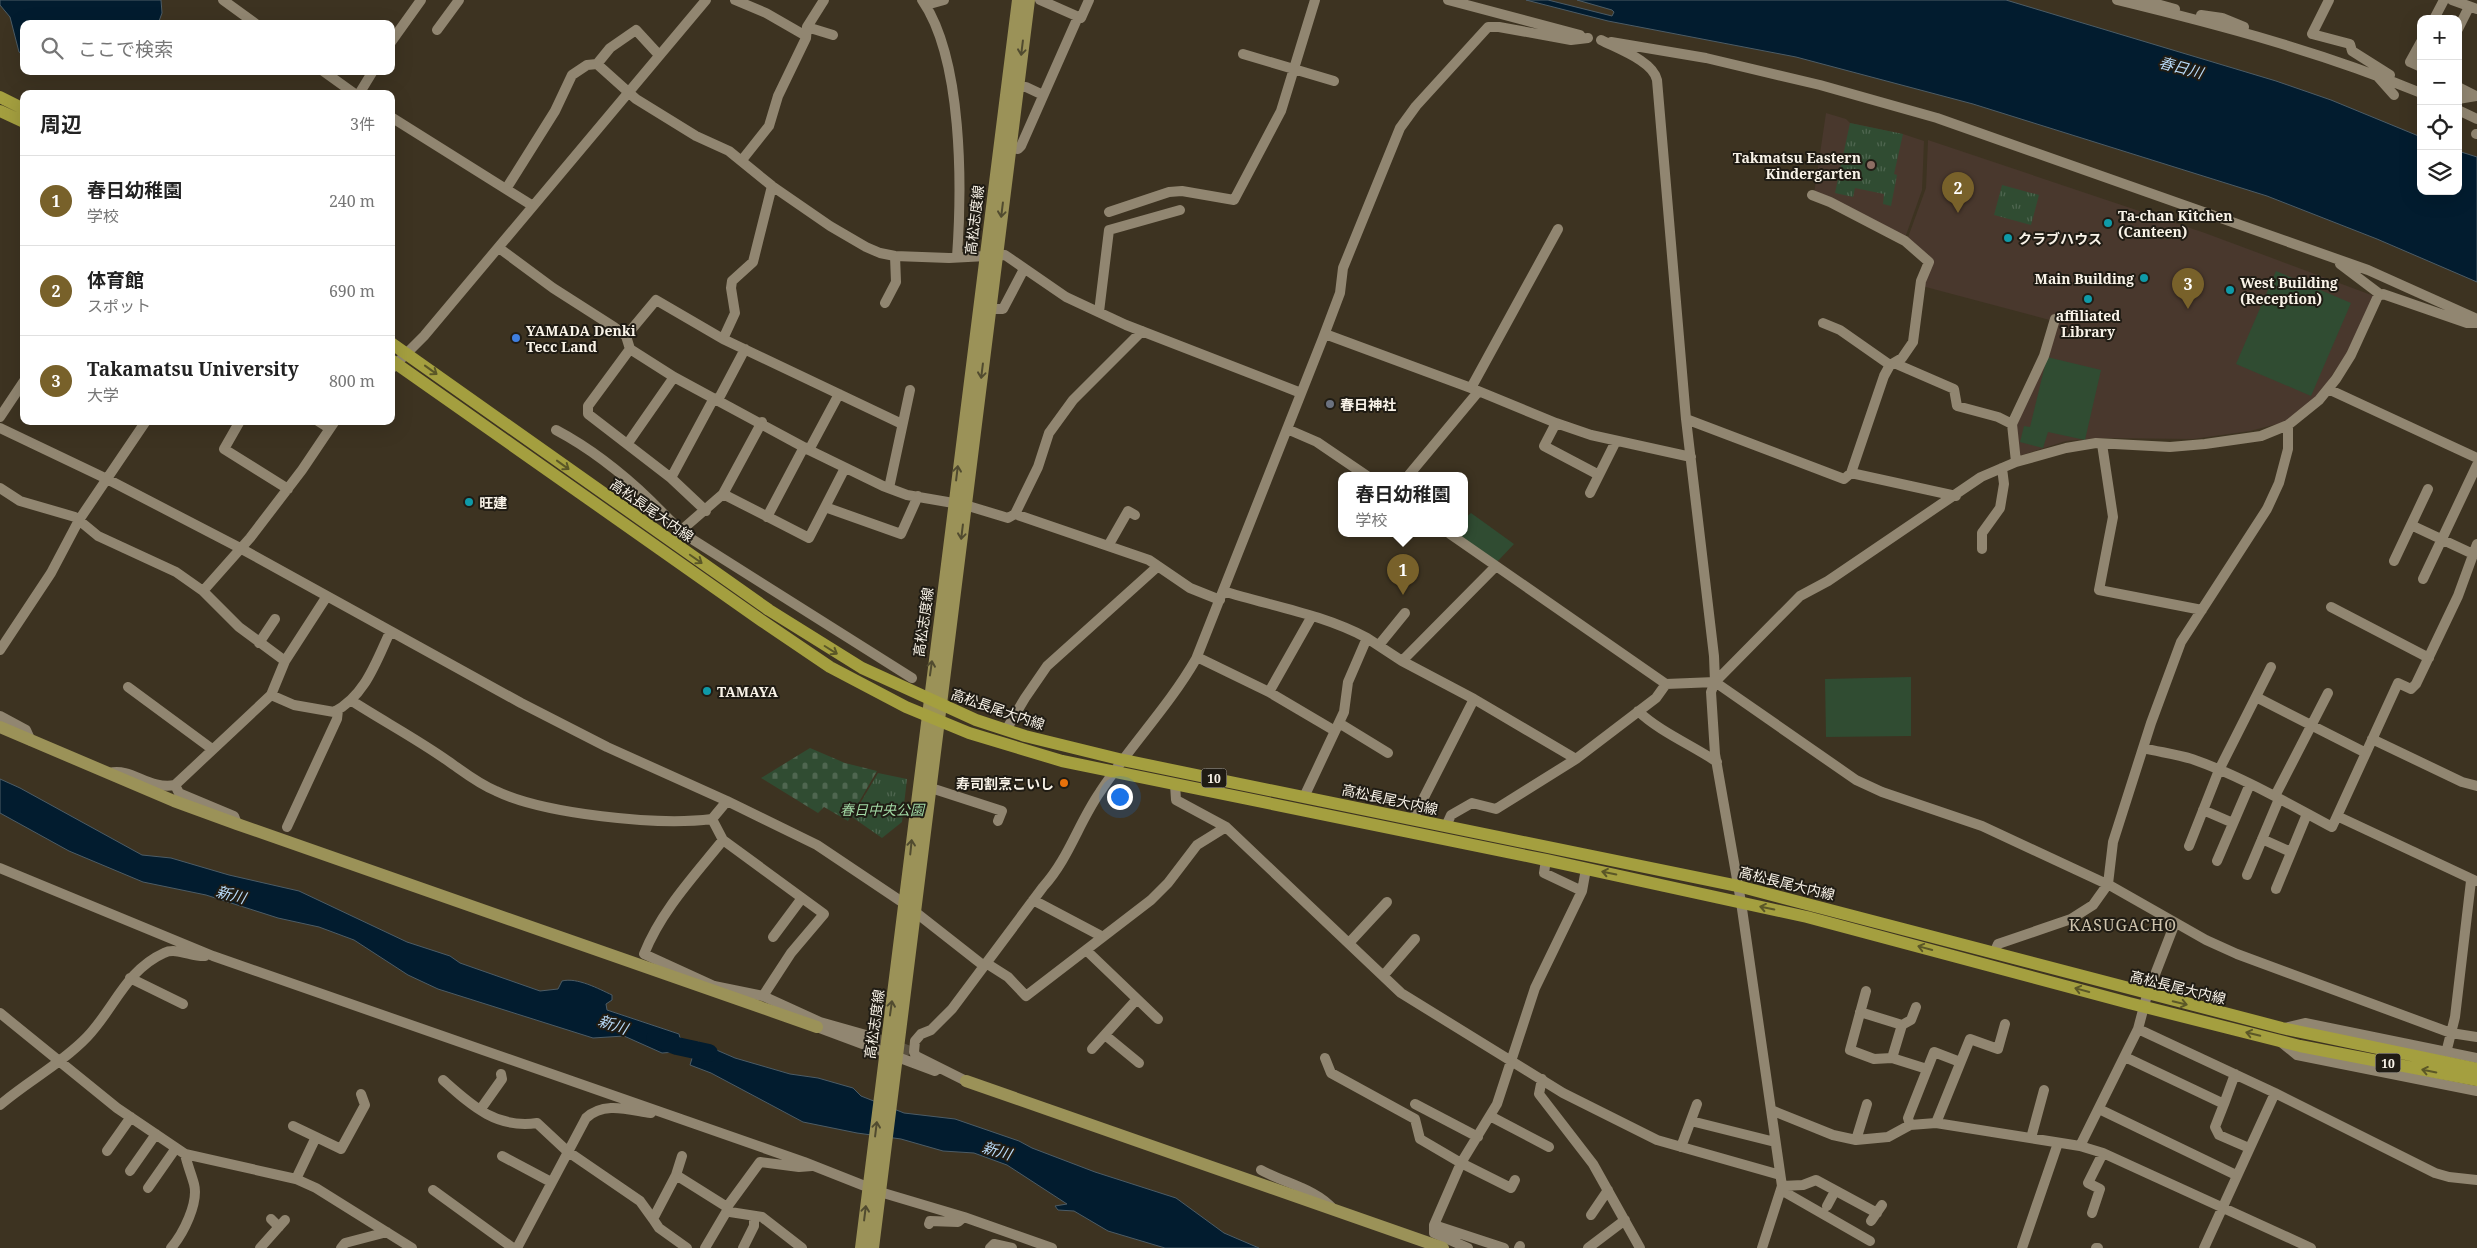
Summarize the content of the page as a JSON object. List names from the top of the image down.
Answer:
{
  "streets": {
    "main road": ["高松志度線", "高松長尾大内線", "10"]
  },
  "crossings": [
    ["高松志度線", "高松長尾大内線"]
  ],
  "districts": ["KASUGACHO"],
  "water": ["春日川", "新川"],
  "parks": ["春日中央公園"],
  "places": [
    "Takmatsu Eastern Kindergarten",
    "Ta-chan Kitchen (Canteen)",
    "クラブハウス",
    "Main Building",
    "West Building (Reception)",
    "affiliated Library",
    "YAMADA Denki Tecc Land",
    "春日神社",
    "旺建",
    "TAMAYA",
    "寿司割烹こいし"
  ],
  "page": {
    "map_buttons": ["+", "−"],
    "search": "ここで検索",
    "heading": ["周辺", "3件"],
    "list": [
      {
        "mark": "1",
        "name": "春日幼稚園",
        "note": "学校",
        "value": "240 m"
      },
      {
        "mark": "2",
        "name": "体育館",
        "note": "スポット",
        "value": "690 m"
      },
      {
        "mark": "3",
        "name": "Takamatsu University",
        "note": "大学",
        "value": "800 m"
      }
    ],
    "pins": ["2", "3", "1"],
    "popup": ["春日幼稚園", "学校"]
  }
}
